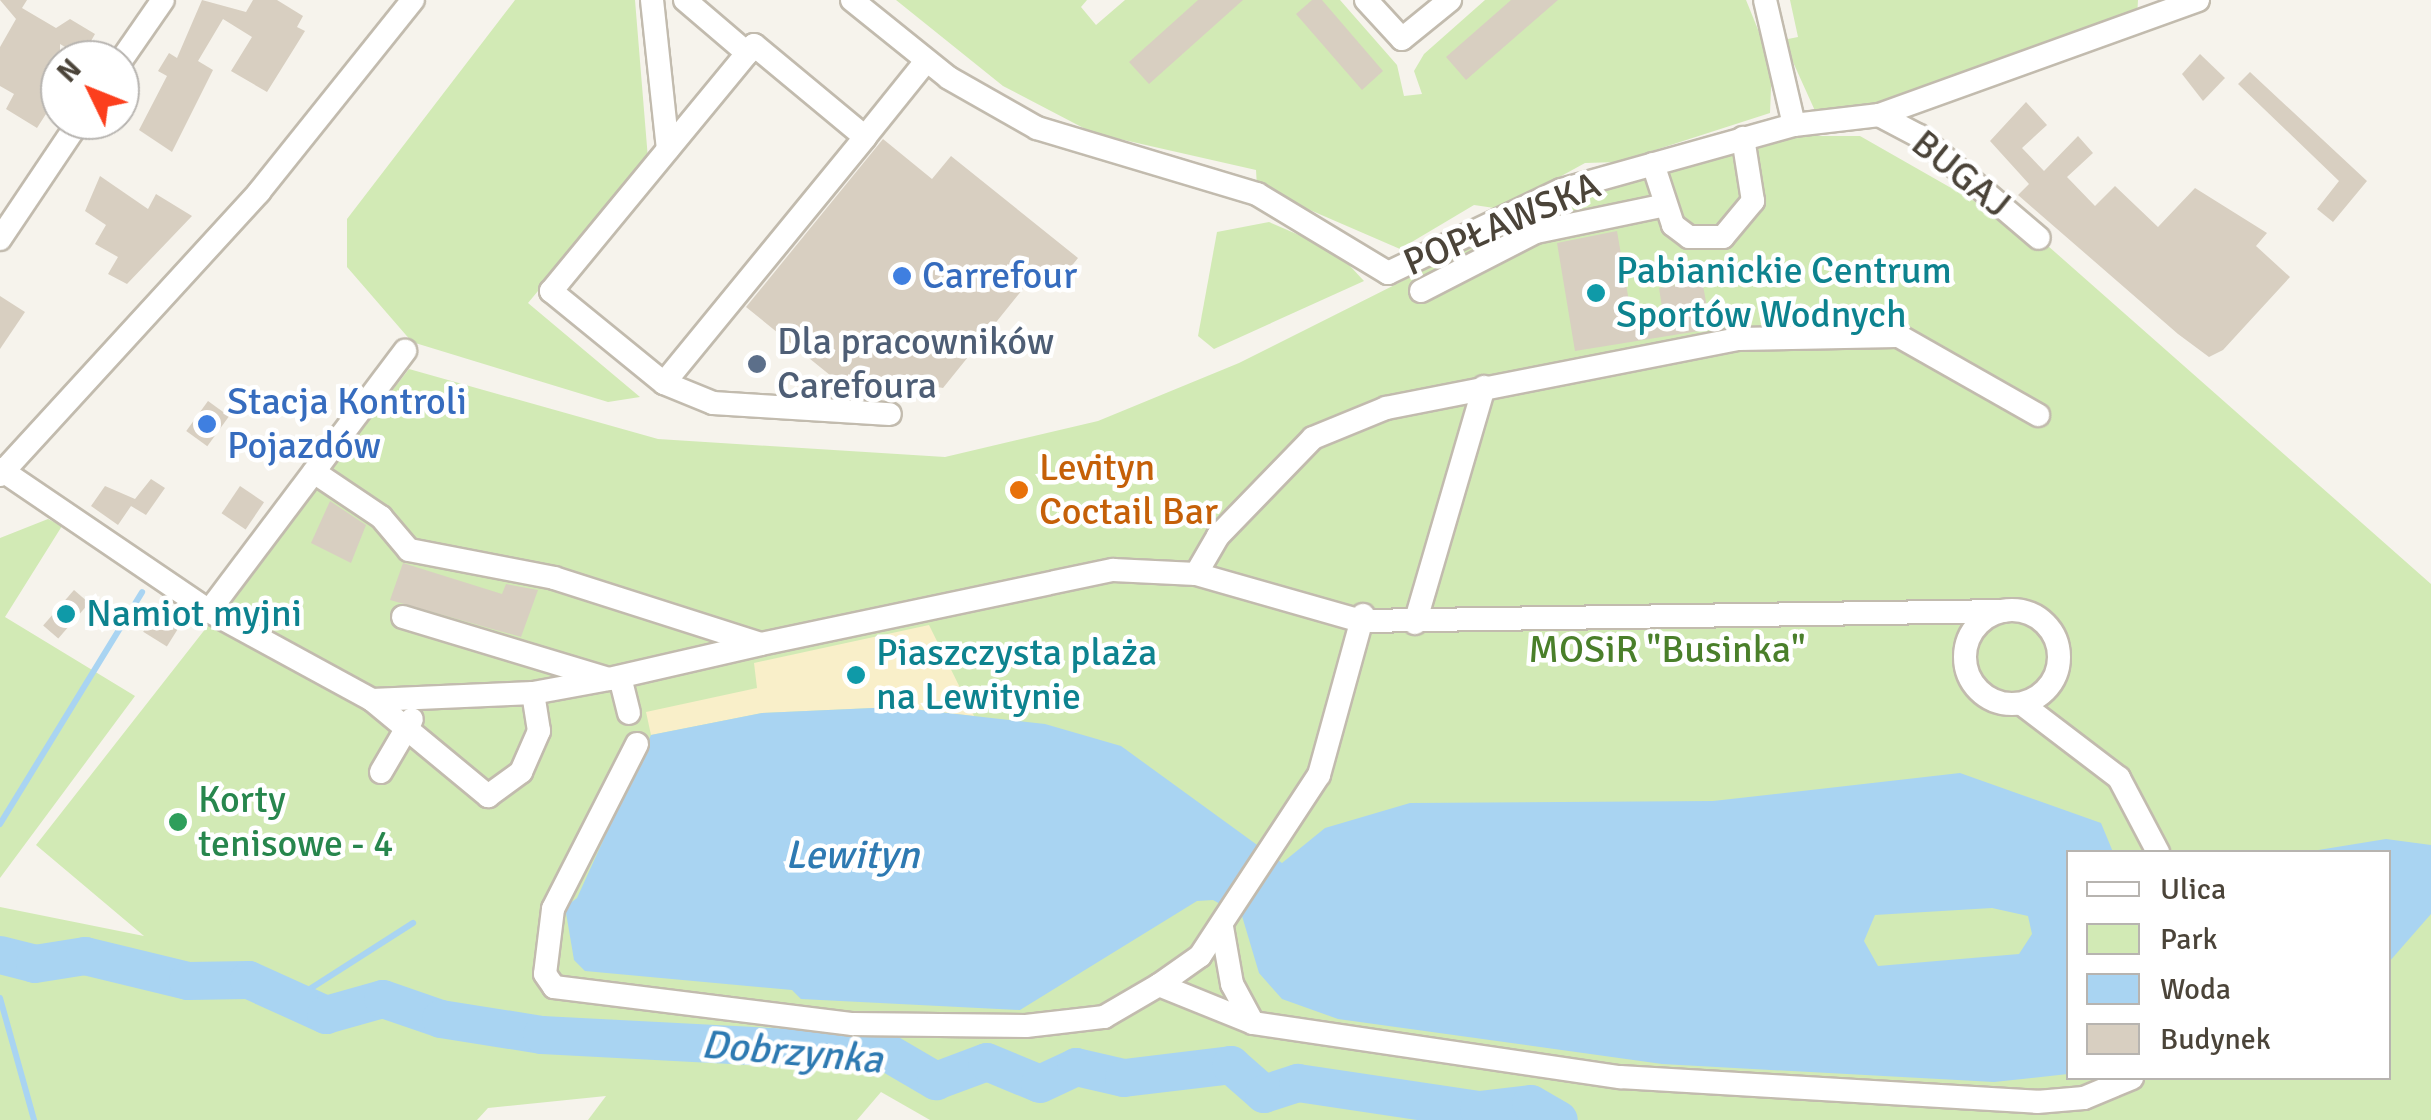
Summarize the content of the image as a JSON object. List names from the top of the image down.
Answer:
{
  "streets": {
    "street": ["BUGAJ", "POPŁAWSKA"]
  },
  "crossings": [
    ["BUGAJ", "POPŁAWSKA"]
  ],
  "water": ["Lewityn", "Dobrzynka"],
  "parks": ["MOSiR \"Businka\""],
  "places": [
    "Carrefour",
    "Pabianickie Centrum Sportów Wodnych",
    "Dla pracowników Carefoura",
    "Stacja Kontroli Pojazdów",
    "Levityn Coctail Bar",
    "Namiot myjni",
    "Piaszczysta plaża na Lewitynie",
    "Korty tenisowe - 4"
  ],
  "legend": [
    "Ulica",
    "Park",
    "Woda",
    "Budynek"
  ],
  "north": "top left"
}
